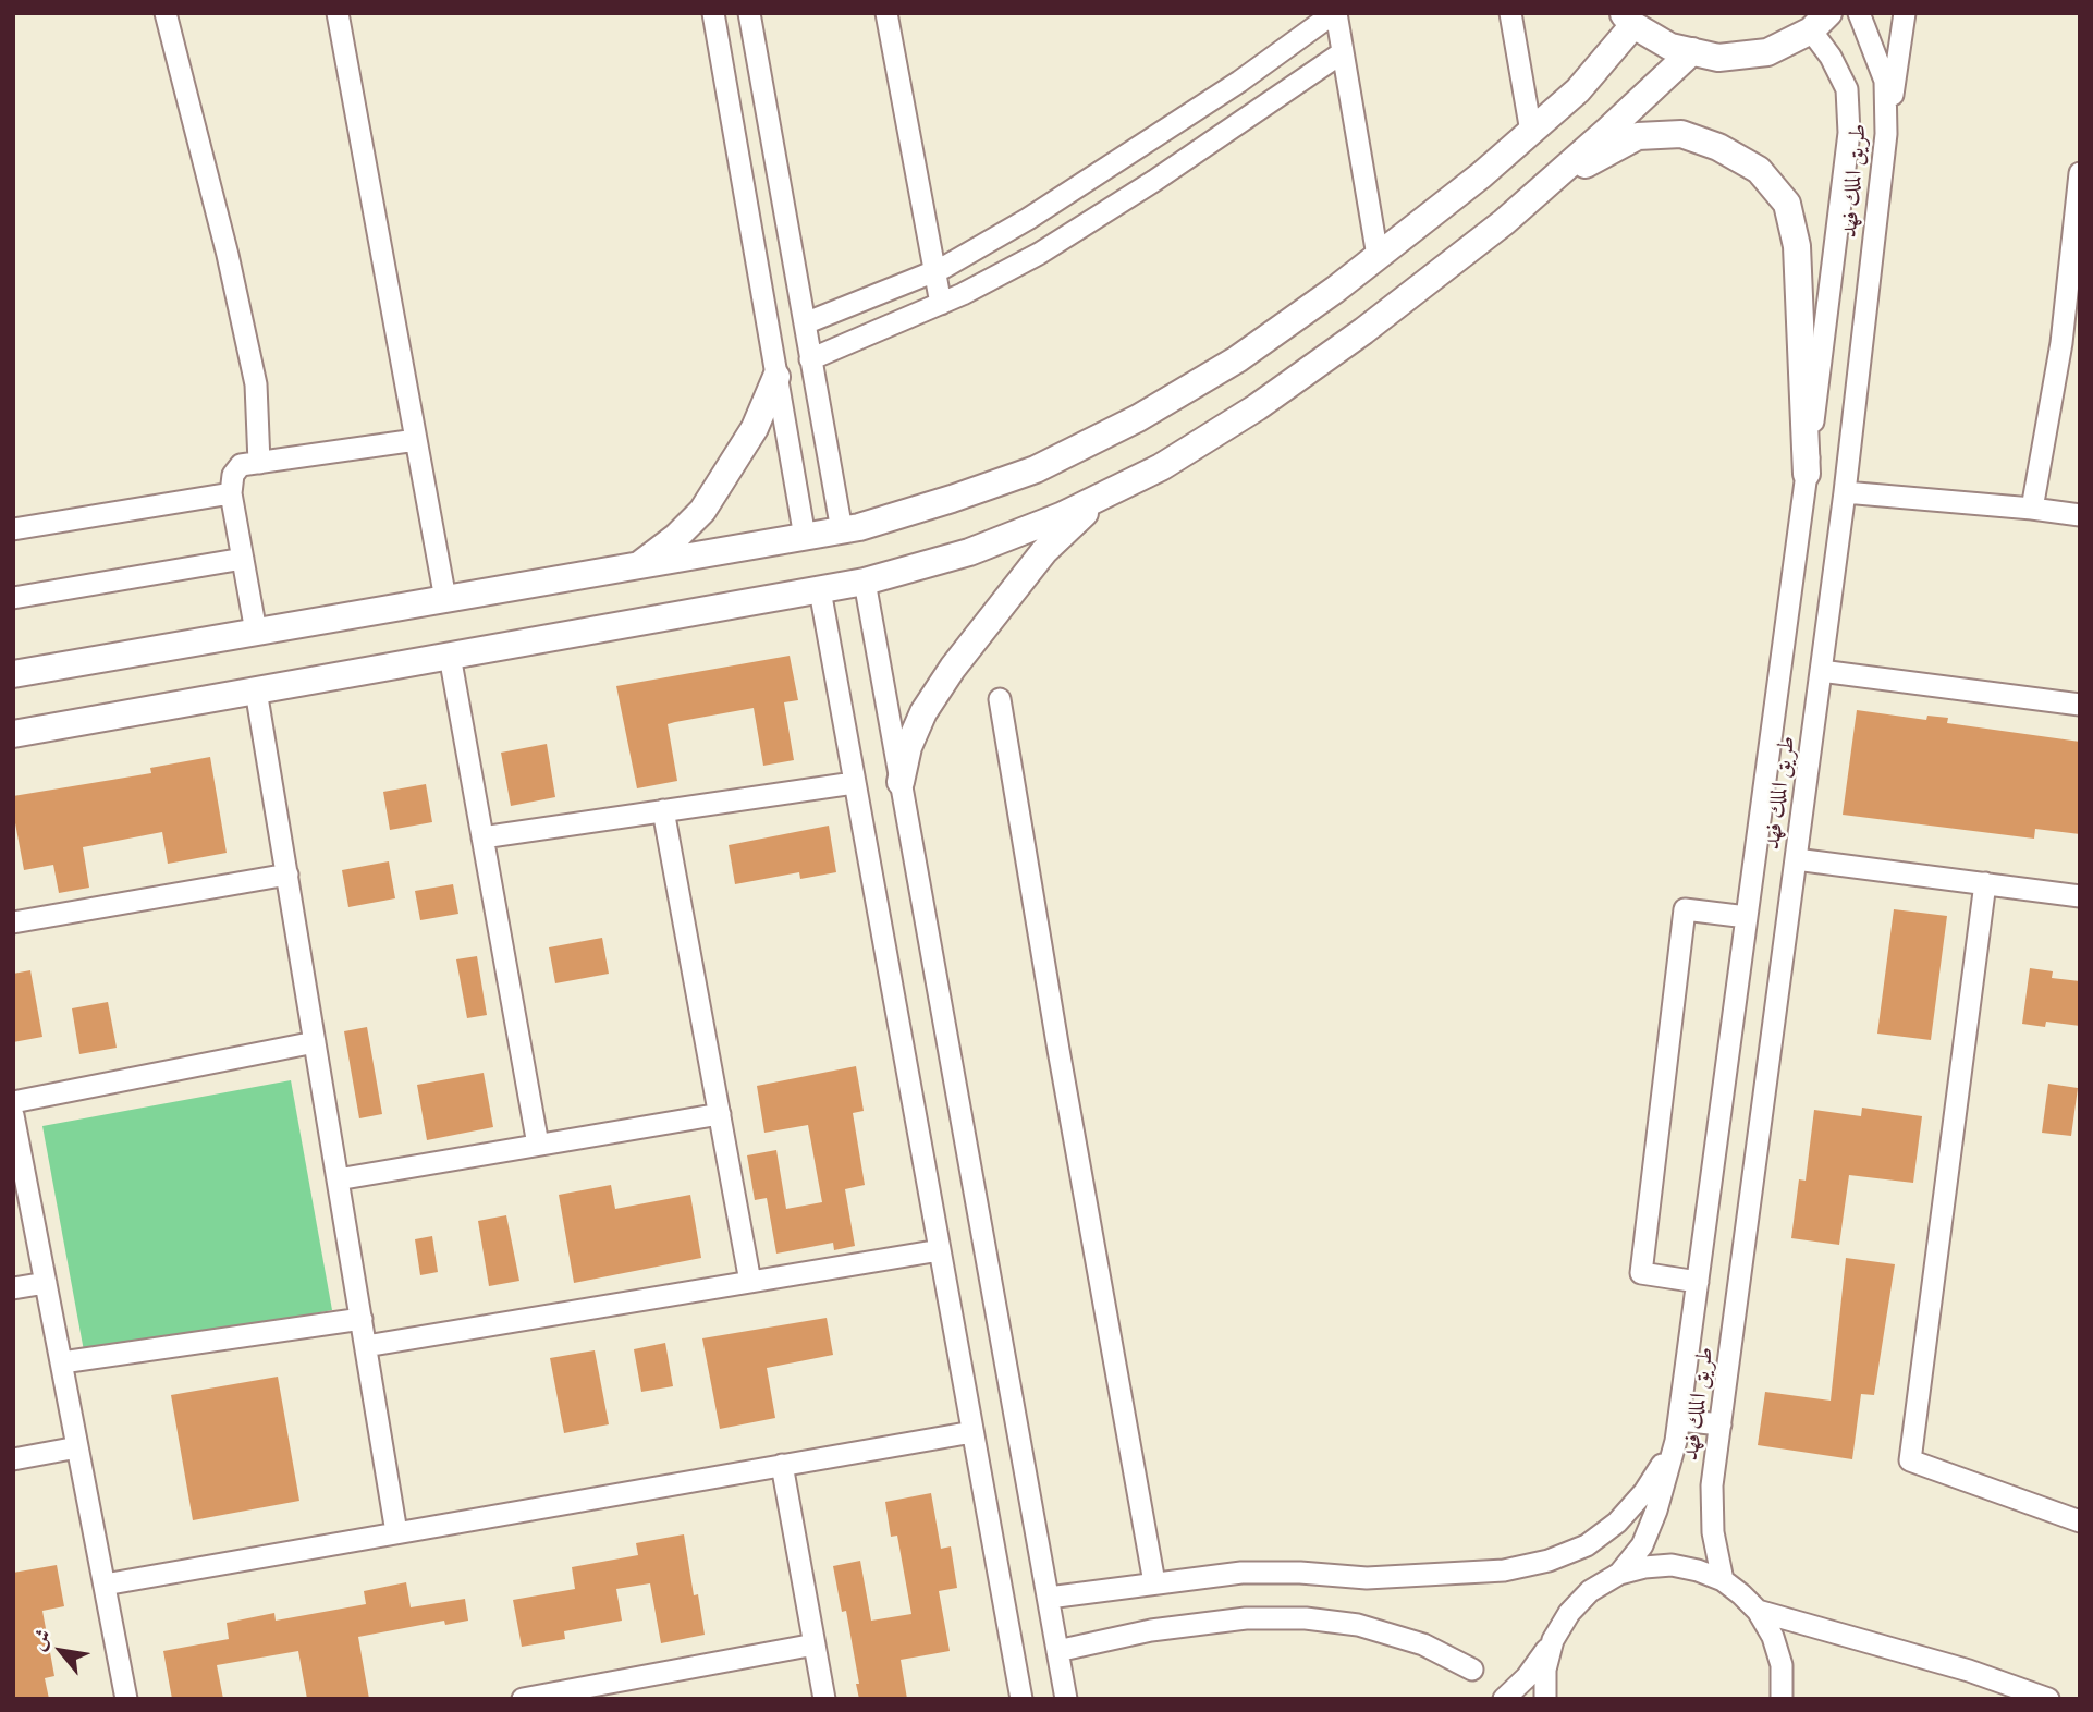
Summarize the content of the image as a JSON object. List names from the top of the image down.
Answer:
{
  "streets": {
    "street": ["طريق الملك فهد"]
  },
  "north": "top left"
}
